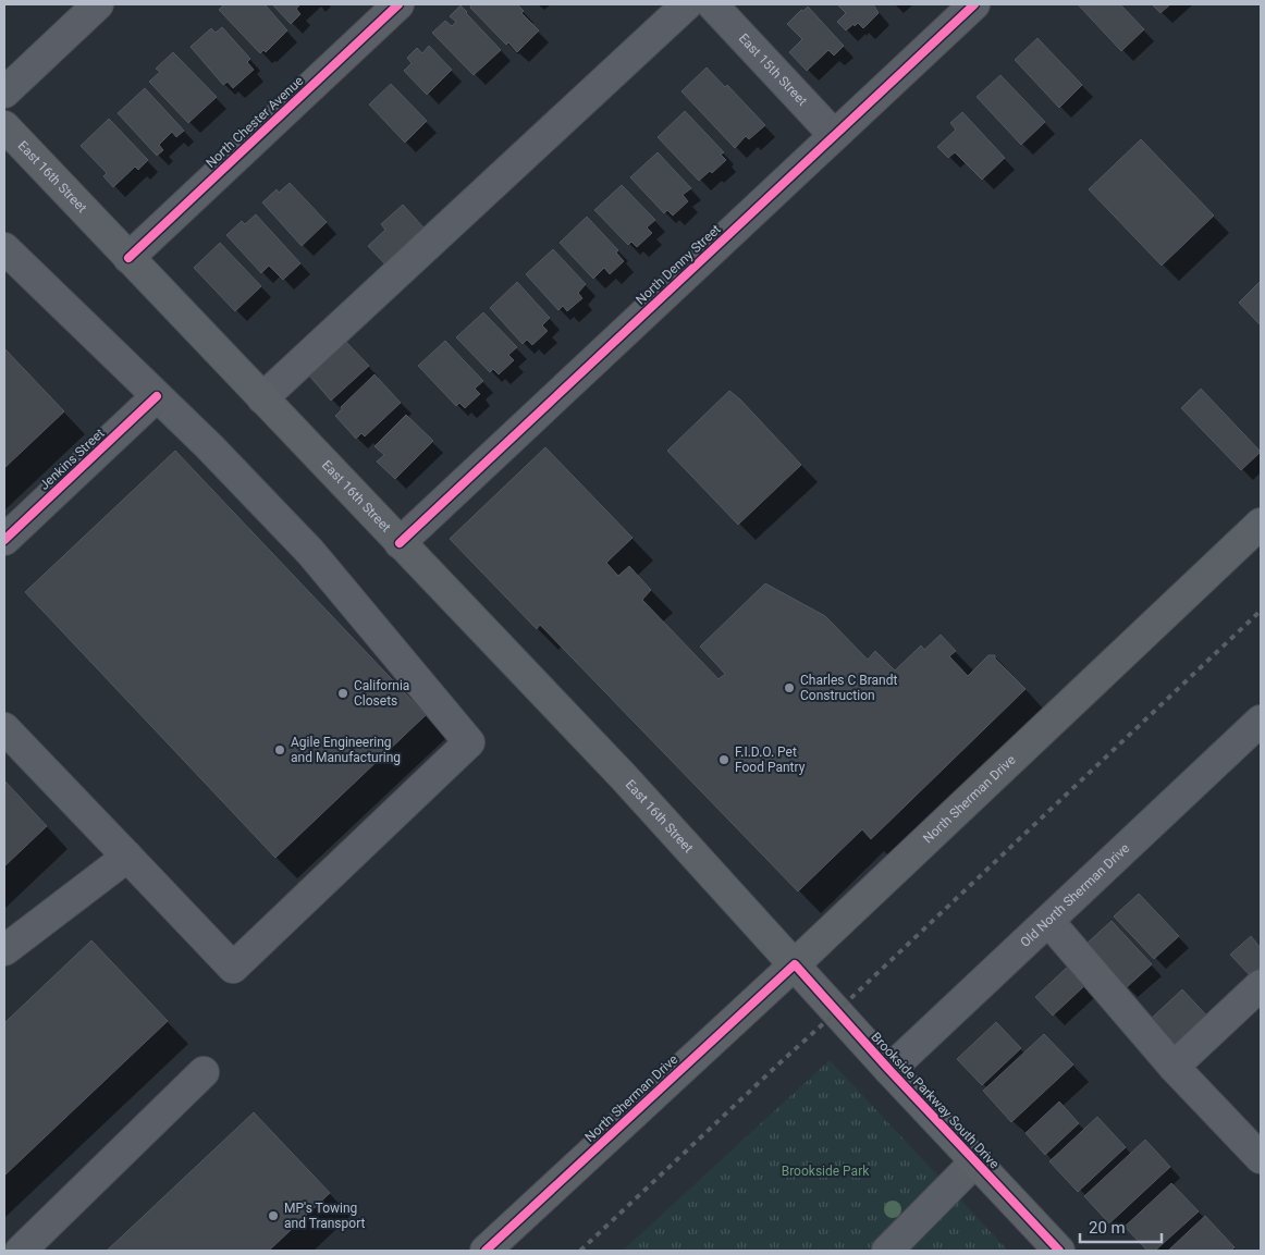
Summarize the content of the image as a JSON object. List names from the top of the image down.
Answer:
{
  "streets": {
    "main road": ["East 16th Street", "North Sherman Drive", "Brookside Parkway South Drive"],
    "street": [
      "East 15th Street",
      "North Chester Avenue",
      "North Denny Street",
      "Jenkins Street",
      "Old North Sherman Drive"
    ]
  },
  "crossings": [
    ["East 15th Street", "North Denny Street"],
    ["North Chester Avenue", "East 16th Street"],
    ["East 16th Street", "North Denny Street"],
    ["East 16th Street", "North Sherman Drive"],
    ["East 16th Street", "Brookside Parkway South Drive"],
    ["North Sherman Drive", "Brookside Parkway South Drive"],
    ["Old North Sherman Drive", "Brookside Parkway South Drive"]
  ],
  "parks": ["Brookside Park"],
  "places": [
    "Charles C Brandt Construction",
    "California Closets",
    "Agile Engineering and Manufacturing",
    "F.I.D.O. Pet Food Pantry",
    "MP's Towing and Transport"
  ],
  "scale_bar": "20 m"
}
